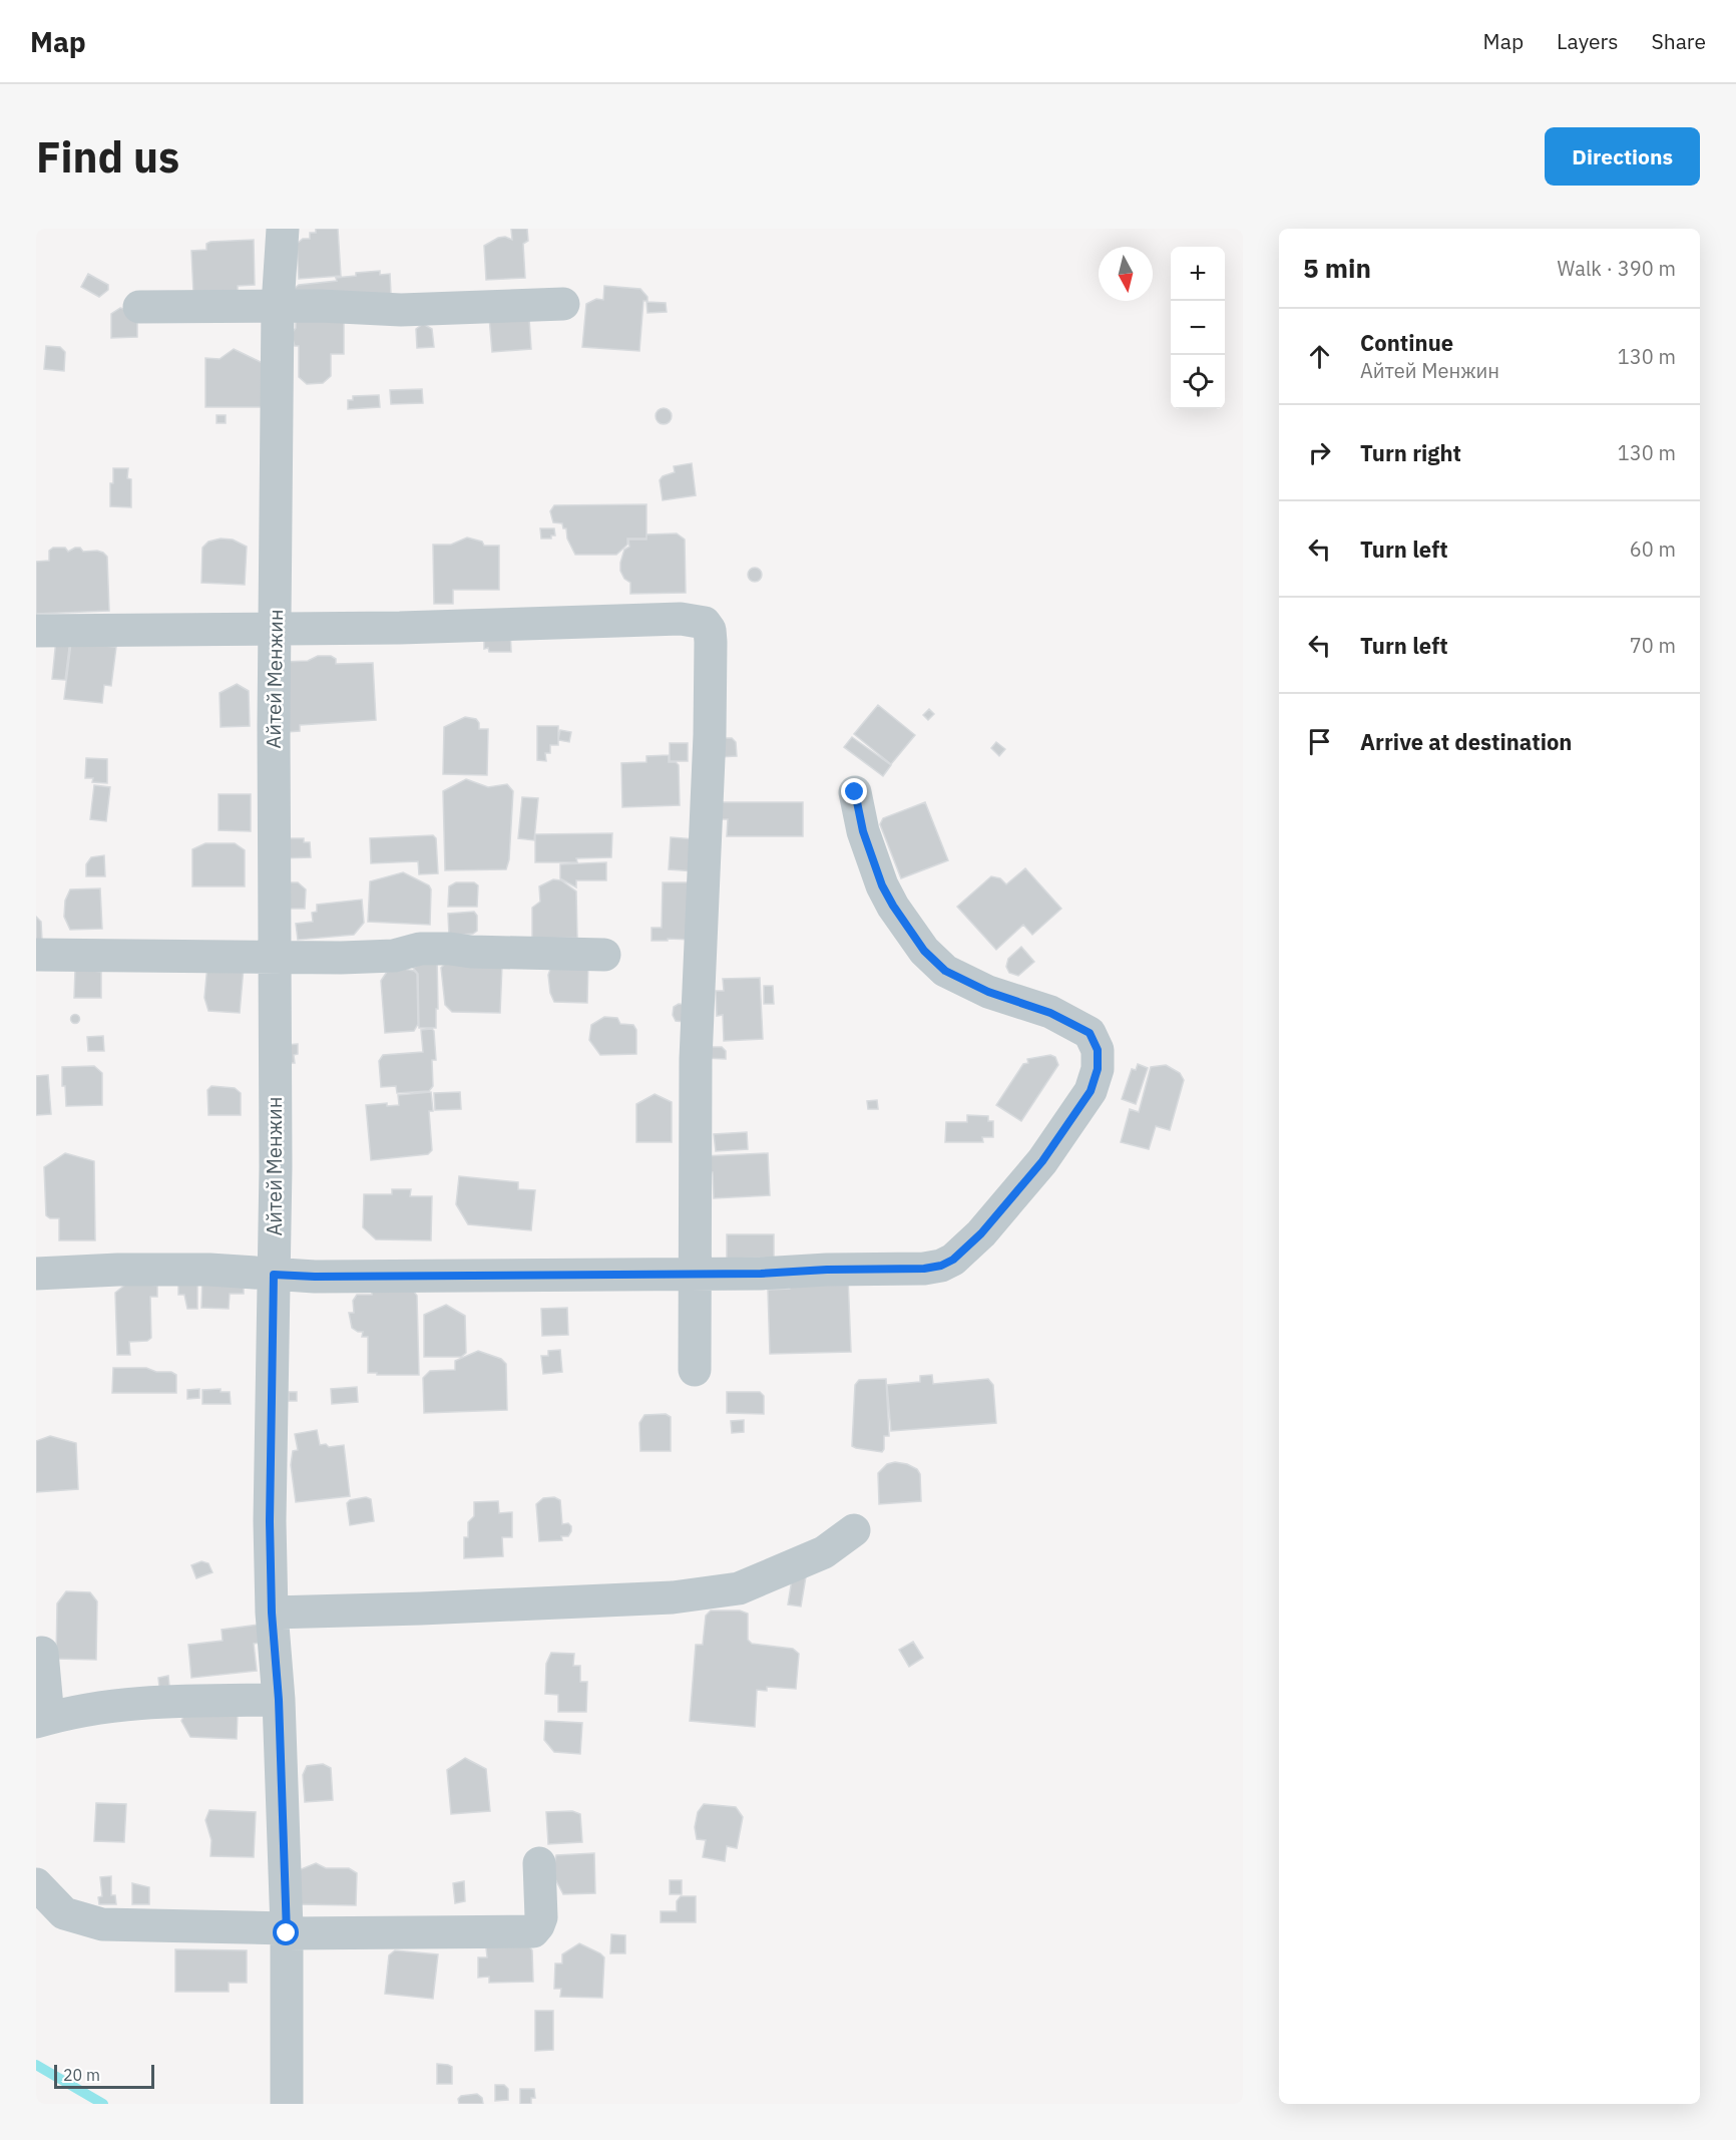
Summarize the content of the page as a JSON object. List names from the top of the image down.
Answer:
{
  "streets": {
    "street": ["Айтей Менжин"]
  },
  "scale_bar": "20 m",
  "north": "bottom",
  "page": {
    "header": "Map",
    "nav": ["Map", "Layers", "Share"],
    "buttons": "Directions",
    "title": "Find us",
    "heading": ["5 min", "Walk · 390 m"],
    "map_buttons": ["+", "−"],
    "list": [
      ["Continue", "Айтей Менжин", "130 m"],
      ["Turn right", "130 m"],
      ["Turn left", "60 m"],
      ["Turn left", "70 m"],
      "Arrive at destination"
    ],
    "scale": "20 m"
  }
}
